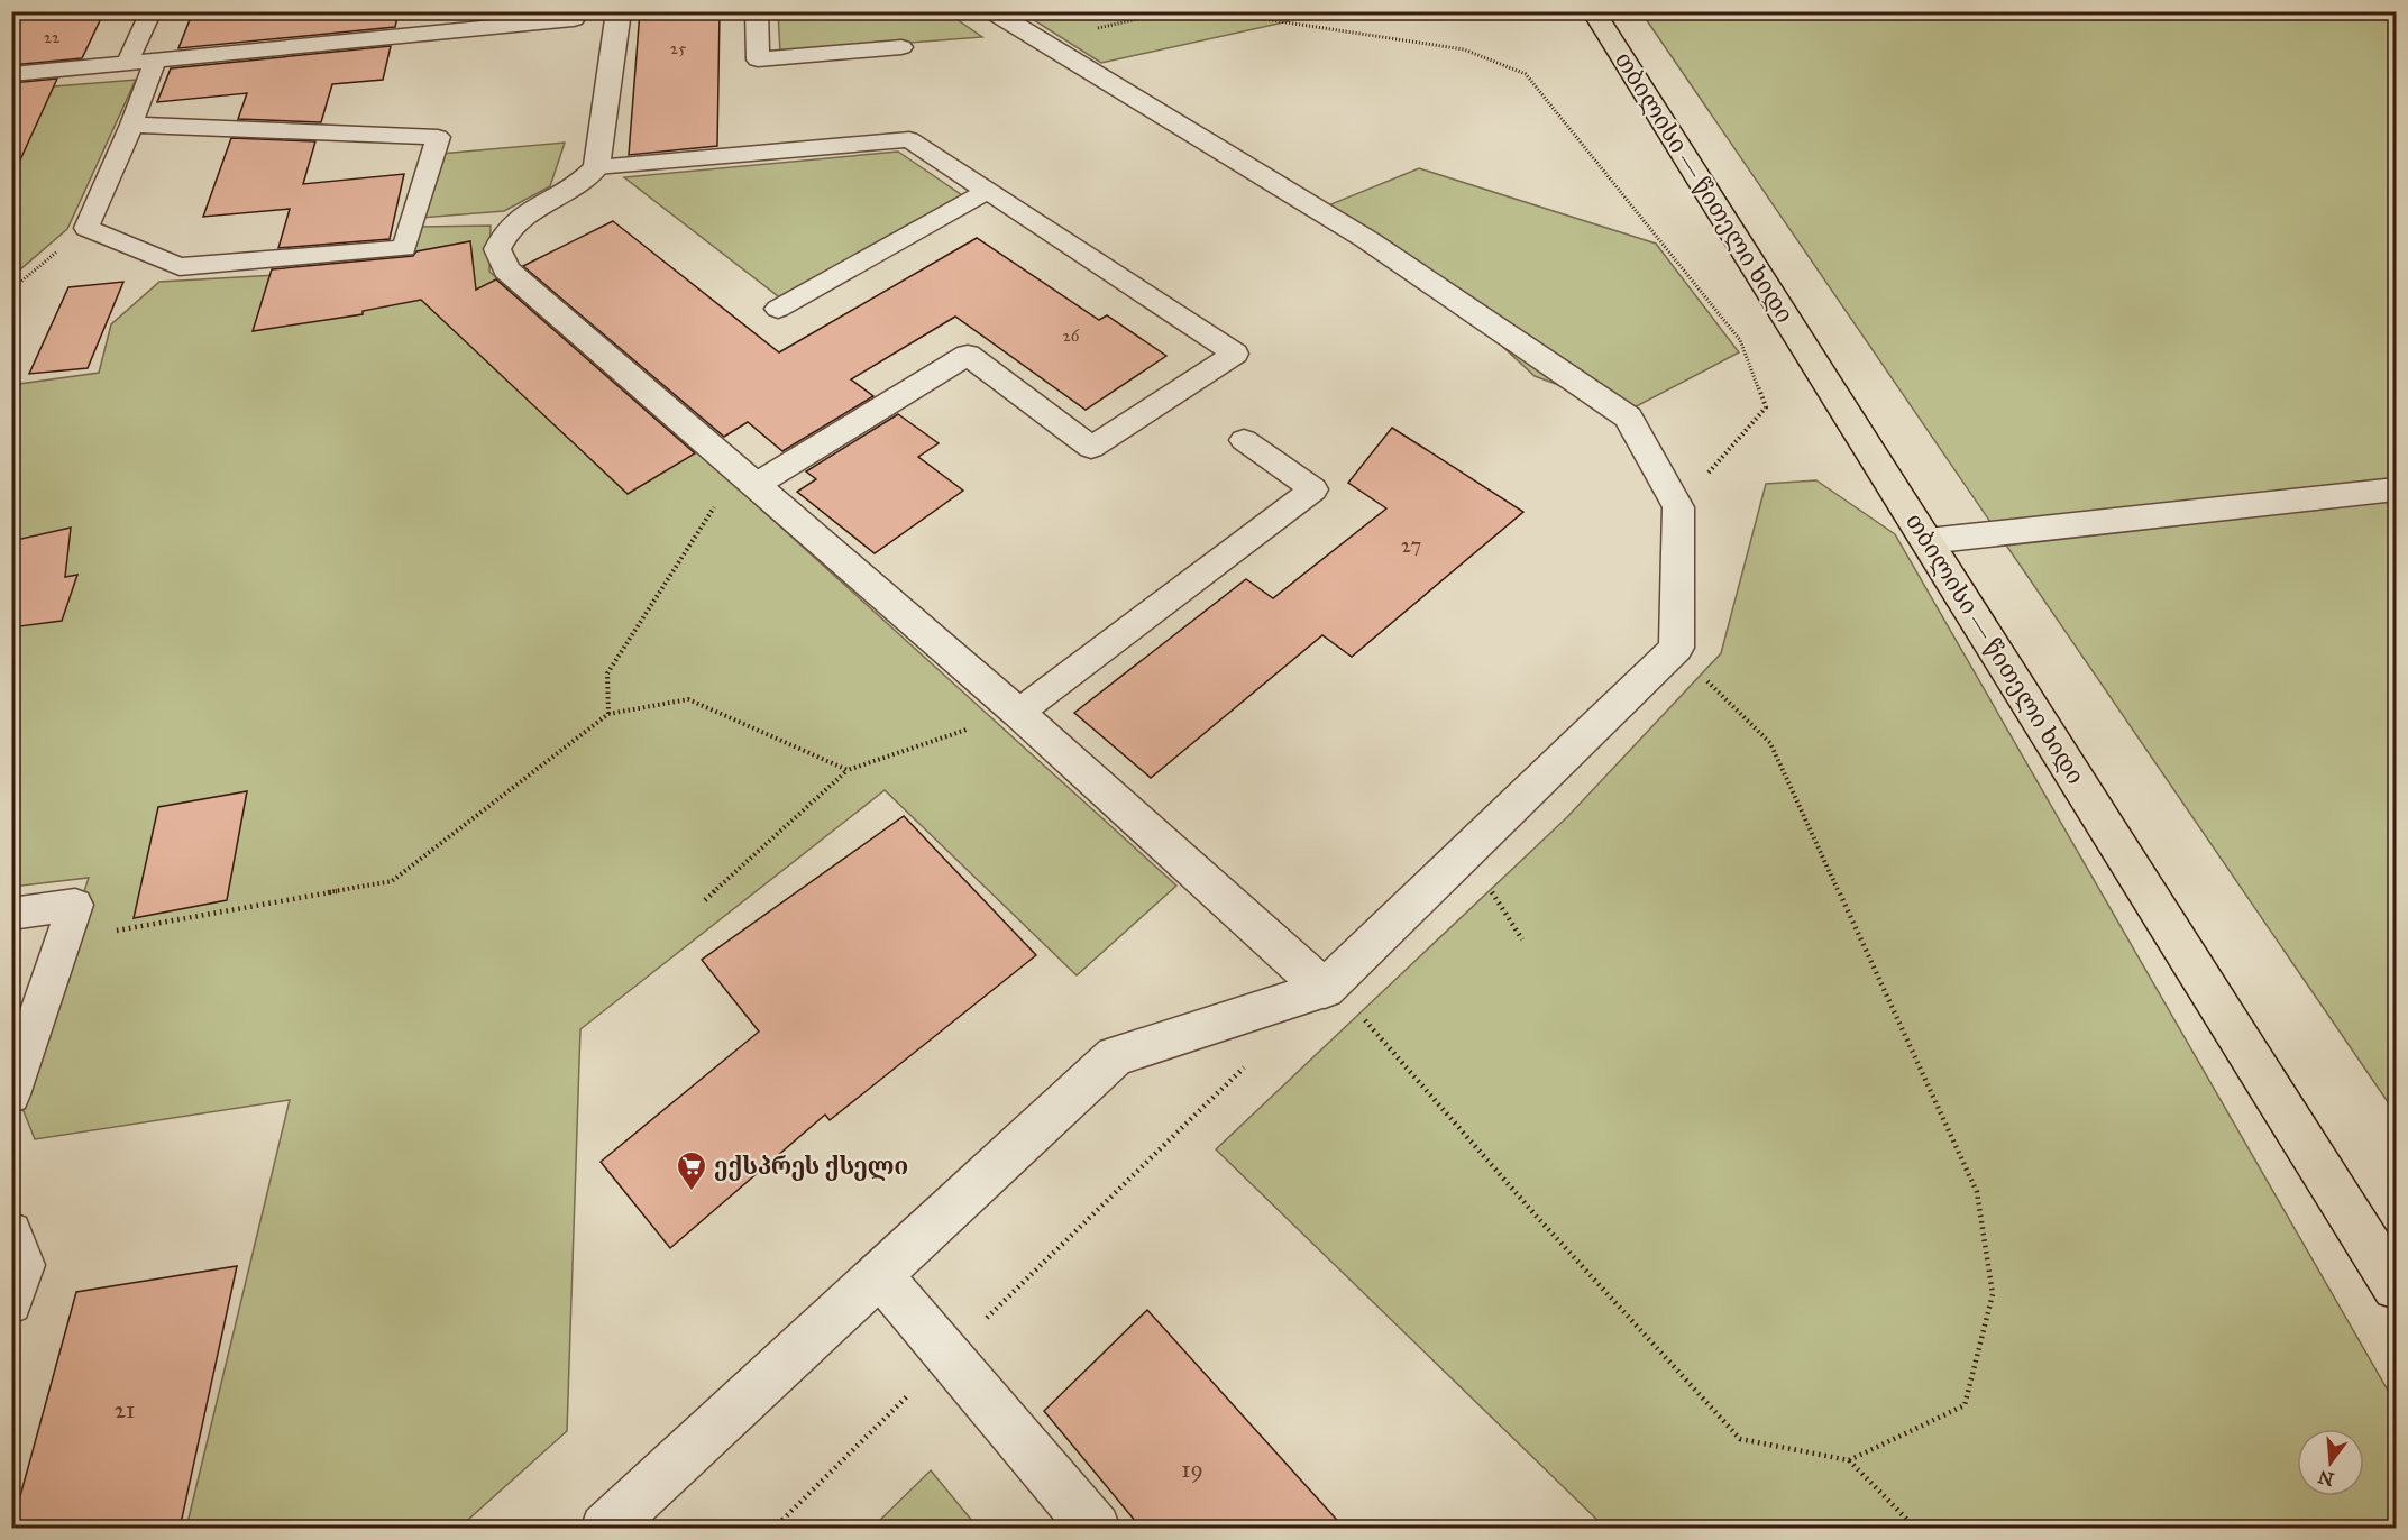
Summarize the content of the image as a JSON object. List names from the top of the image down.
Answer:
{
  "streets": {
    "highway": ["თბილისი — წითელი ხიდი"]
  },
  "places": {
    "supermarket": ["ექსპრეს ქსელი"]
  },
  "house_numbers": [
    "22",
    "25",
    "26",
    "27",
    "21",
    "19"
  ],
  "north": "bottom"
}
